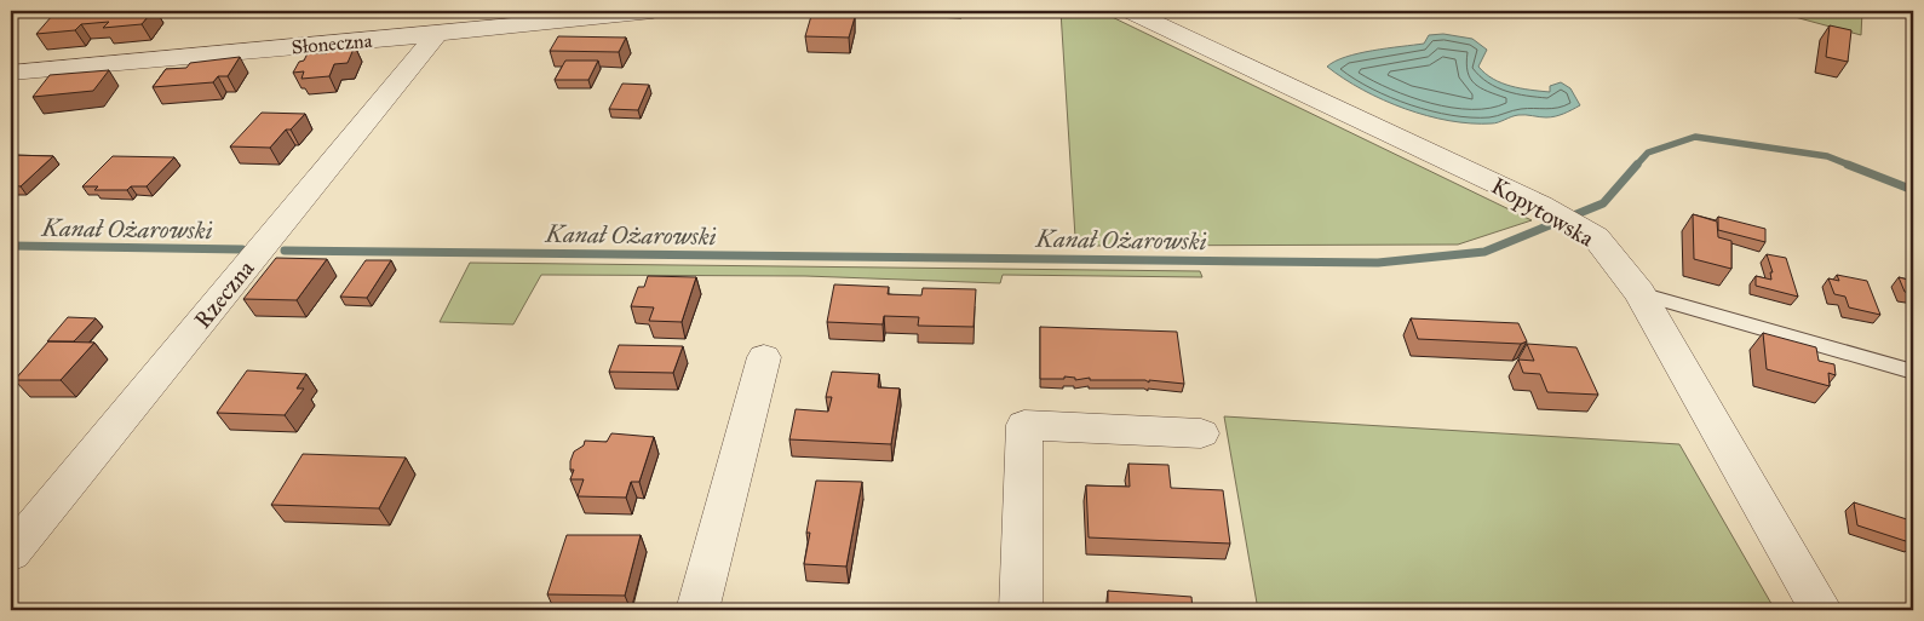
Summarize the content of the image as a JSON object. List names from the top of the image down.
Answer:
{
  "streets": {
    "street": ["Słoneczna", "Kopytowska", "Rzeczna"]
  },
  "crossings": [
    ["Słoneczna", "Rzeczna"]
  ],
  "water": ["Kanał Ożarowski"]
}
